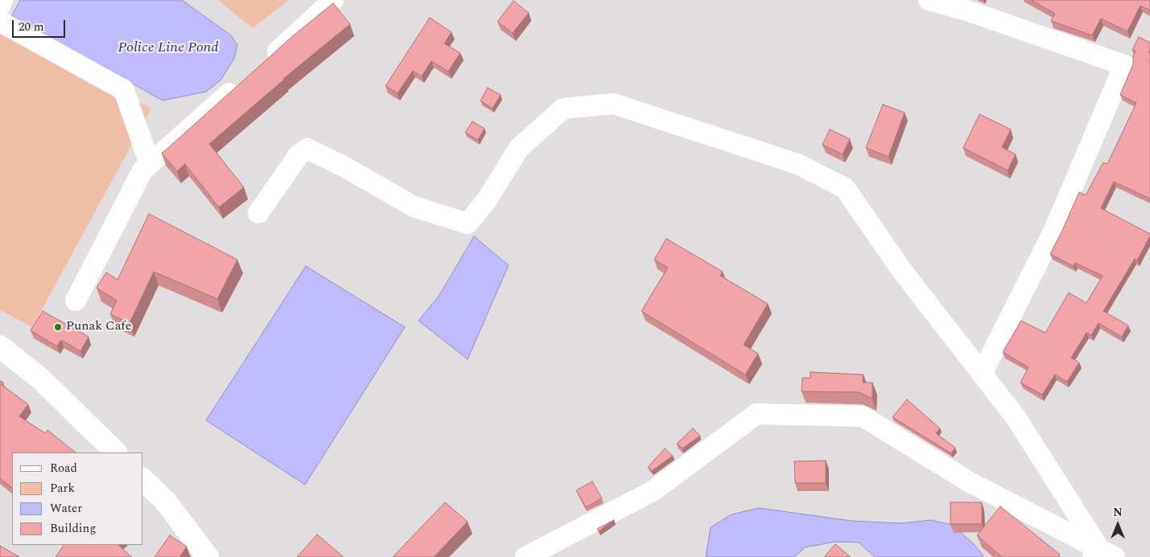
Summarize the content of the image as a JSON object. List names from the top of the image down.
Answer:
{
  "water": ["Police Line Pond"],
  "places": ["Punak Cafe"],
  "legend": [
    "Road",
    "Park",
    "Water",
    "Building"
  ],
  "scale_bar": "20 m",
  "north": "top"
}
